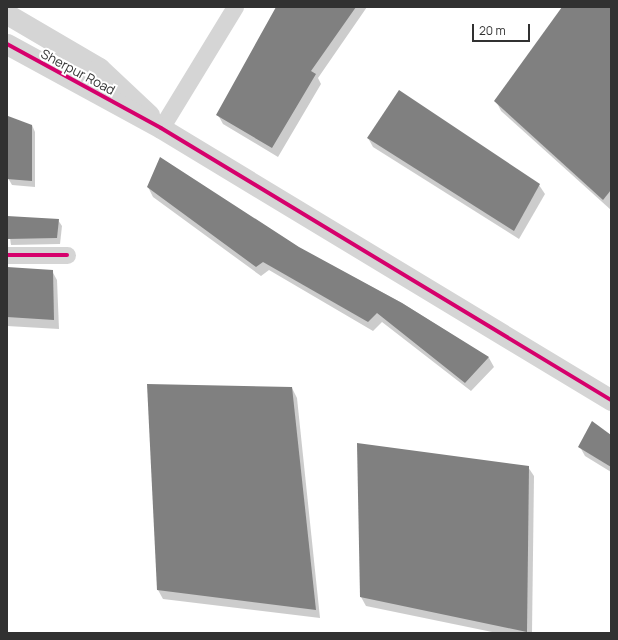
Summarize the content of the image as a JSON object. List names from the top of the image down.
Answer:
{
  "streets": {
    "street": ["Sherpur Road"]
  },
  "scale_bar": "20 m"
}
